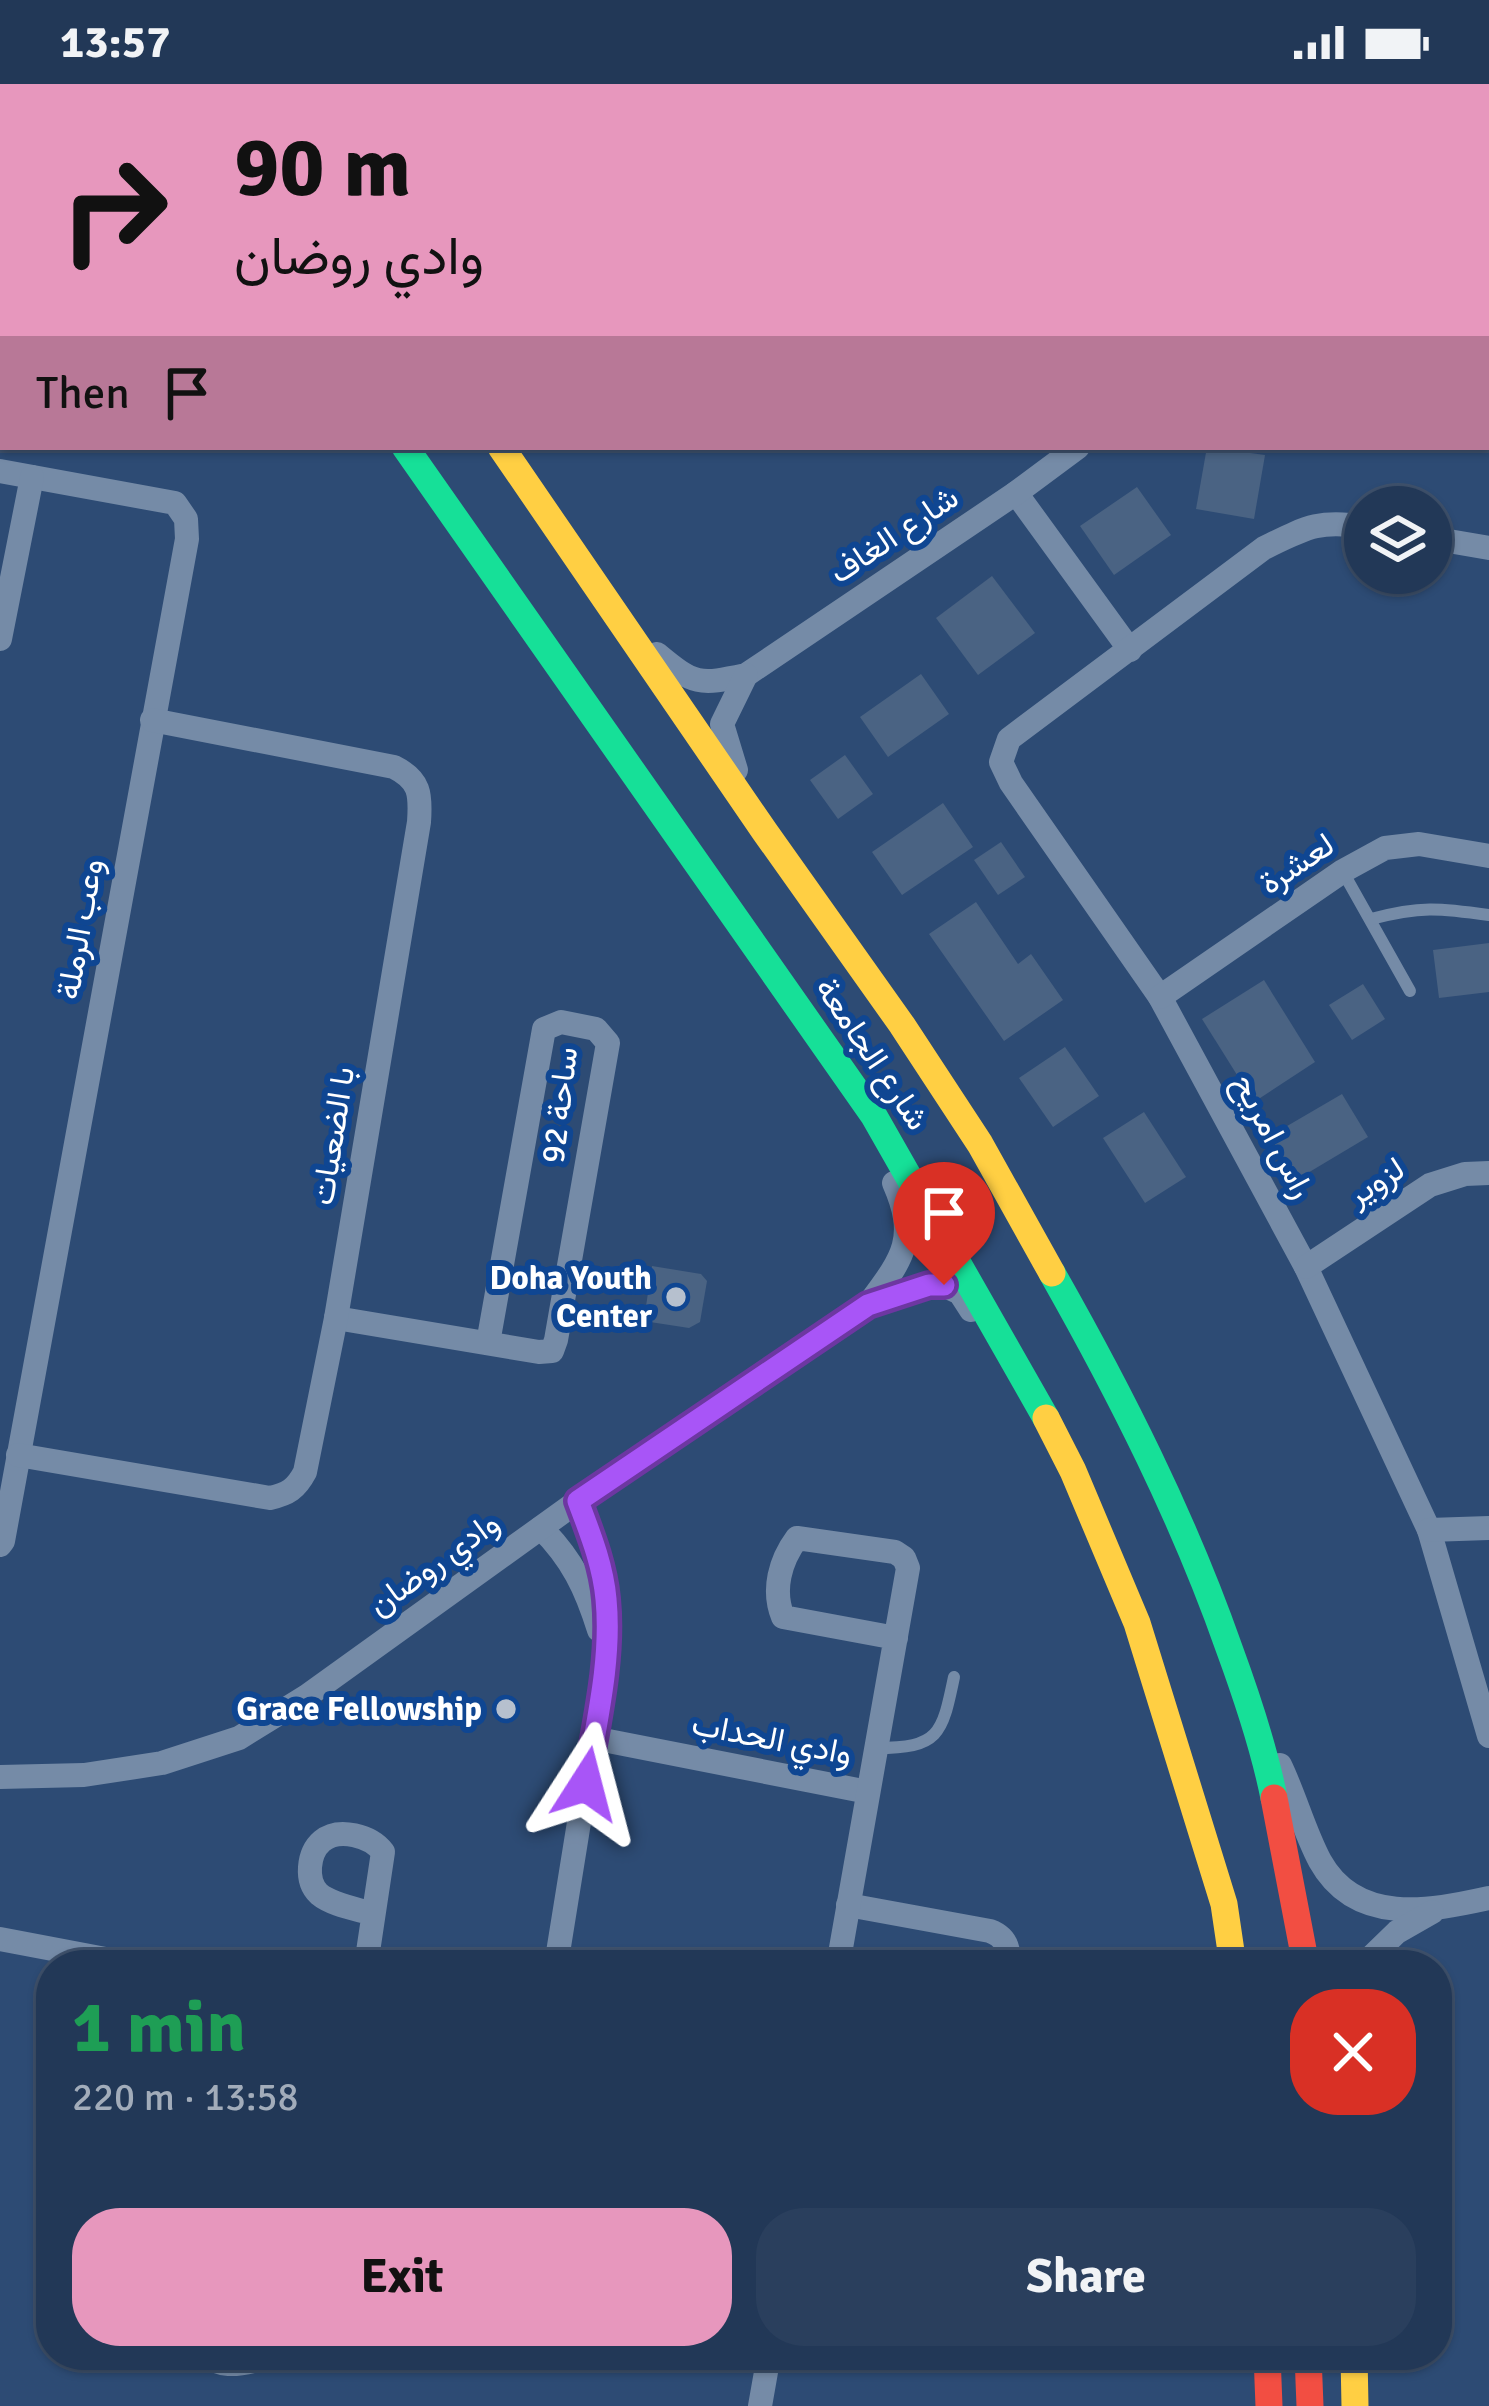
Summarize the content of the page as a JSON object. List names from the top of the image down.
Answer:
{
  "streets": {
    "main road": ["شارع الجامعة"],
    "street": [
      "شارع الغاف",
      "لعشرة",
      "وعب الرملة",
      "ساحة 92",
      "با الضعيات",
      "راس امريح",
      "لزوير",
      "وادي روضان",
      "وادي الحداب"
    ]
  },
  "crossings": [
    ["لعشرة", "راس امريح"],
    ["وعب الرملة", "با الضعيات"],
    ["شارع الجامعة", "وادي روضان"],
    ["ساحة 92", "با الضعيات"],
    ["راس امريح", "لزوير"]
  ],
  "places": ["Doha Youth Center", "Grace Fellowship"],
  "page": {
    "status": "13:57",
    "turn": ["90 m", "وادي روضان"],
    "then": "Then",
    "heading": ["1 min", "220 m · 13:58"],
    "buttons": ["Exit", "Share"]
  }
}
